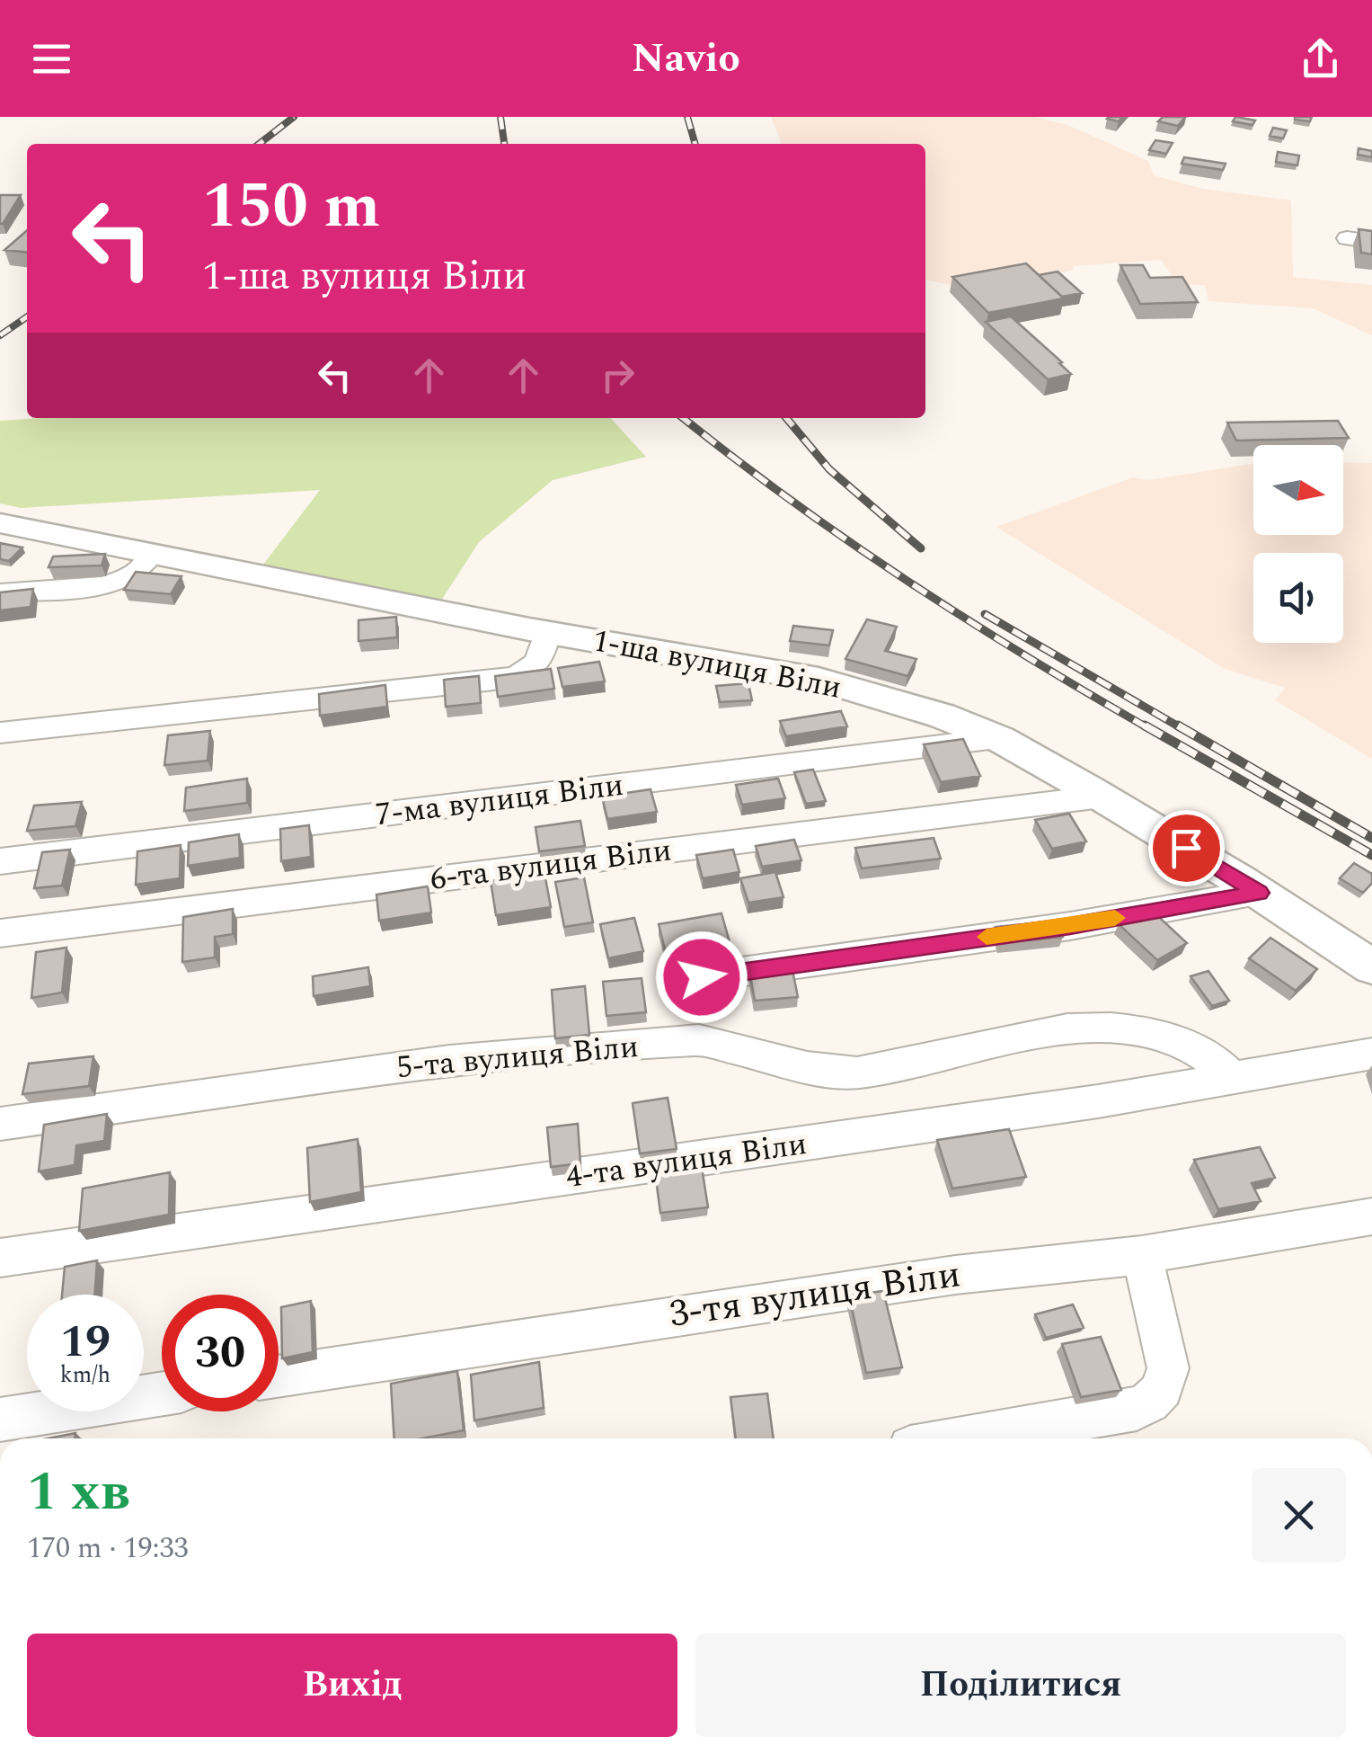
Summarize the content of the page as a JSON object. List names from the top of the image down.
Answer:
{
  "streets": {
    "main road": ["1-ша вулиця Віли"],
    "street": [
      "7-ма вулиця Віли",
      "6-та вулиця Віли",
      "5-та вулиця Віли",
      "4-та вулиця Віли",
      "3-тя вулиця Віли"
    ]
  },
  "crossings": [
    ["1-ша вулиця Віли", "7-ма вулиця Віли"],
    ["1-ша вулиця Віли", "6-та вулиця Віли"],
    ["5-та вулиця Віли", "4-та вулиця Віли"]
  ],
  "north": "right",
  "page": {
    "header": "Navio",
    "turn": ["150 m", "1-ша вулиця Віли"],
    "speed": "19 km/h",
    "limit": "30",
    "heading": ["1 хв", "170 m · 19:33"],
    "buttons": ["Вихід", "Поділитися"]
  }
}
